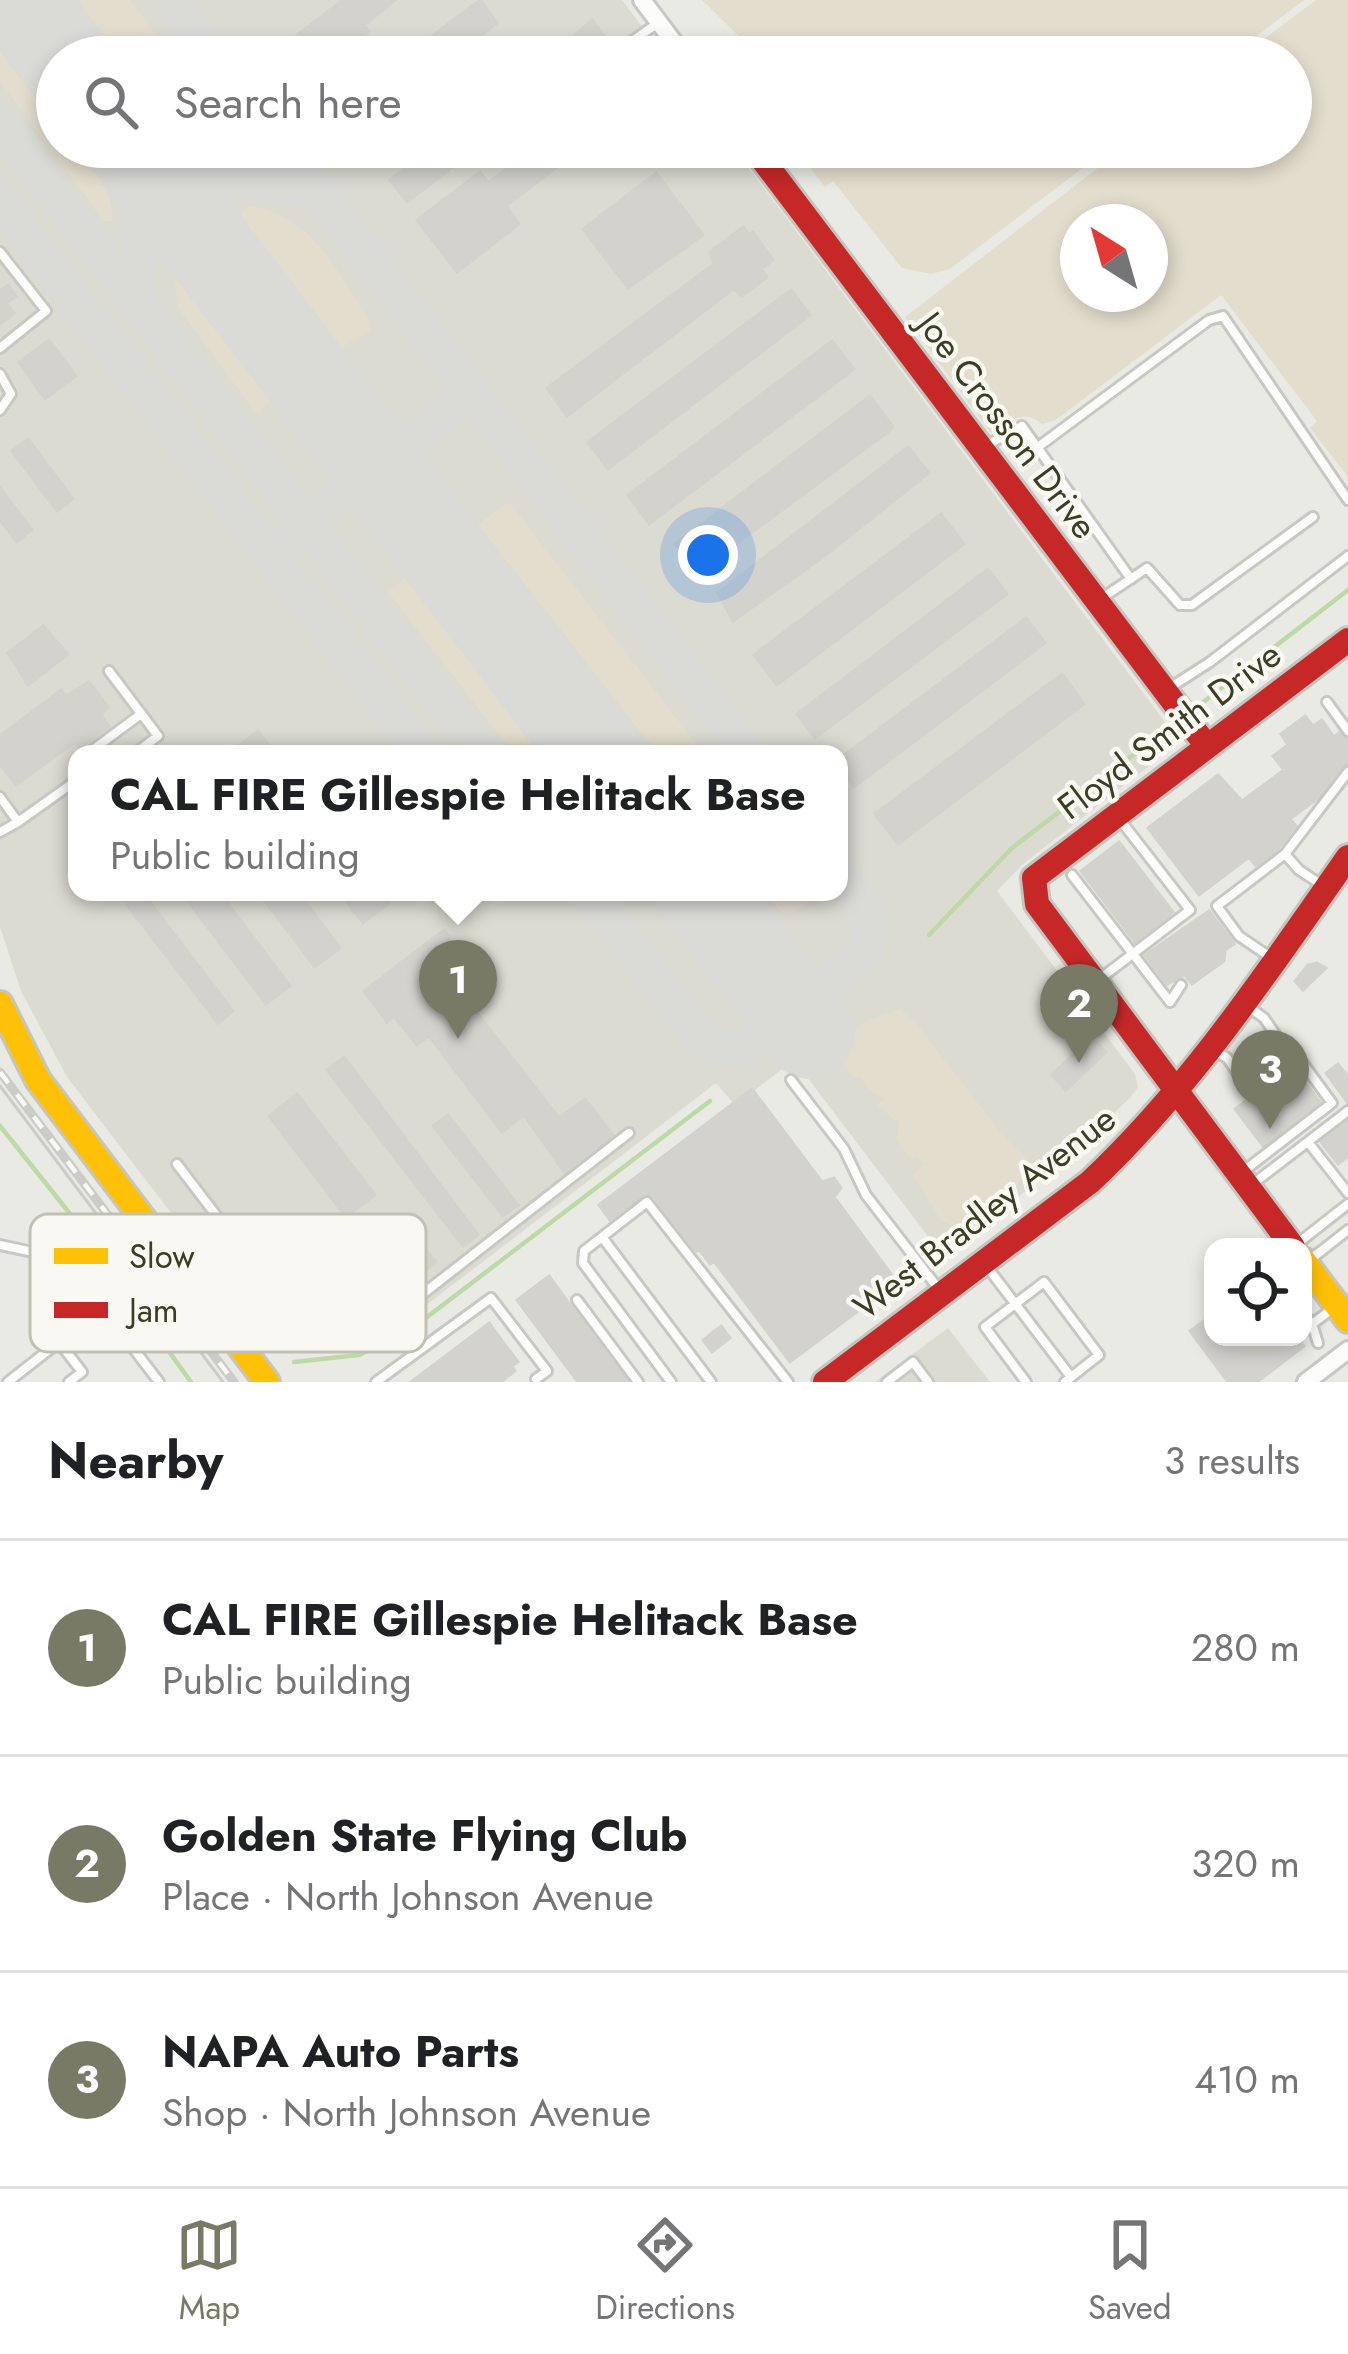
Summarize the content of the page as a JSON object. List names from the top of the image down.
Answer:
{
  "streets": {
    "main road": ["Joe Crosson Drive", "Floyd Smith Drive", "West Bradley Avenue"]
  },
  "crossings": [
    ["Joe Crosson Drive", "Floyd Smith Drive"]
  ],
  "legend": ["Slow", "Jam"],
  "north": "top left",
  "page": {
    "search": "Search here",
    "popup": ["CAL FIRE Gillespie Helitack Base", "Public building"],
    "pins": ["1", "2", "3"],
    "heading": ["Nearby", "3 results"],
    "list": [
      {
        "mark": "1",
        "name": "CAL FIRE Gillespie Helitack Base",
        "note": "Public building",
        "value": "280 m"
      },
      {
        "mark": "2",
        "name": "Golden State Flying Club",
        "note": "Place · North Johnson Avenue",
        "value": "320 m"
      },
      {
        "mark": "3",
        "name": "NAPA Auto Parts",
        "note": "Shop · North Johnson Avenue",
        "value": "410 m"
      }
    ],
    "nav": ["Map", "Directions", "Saved"]
  }
}
